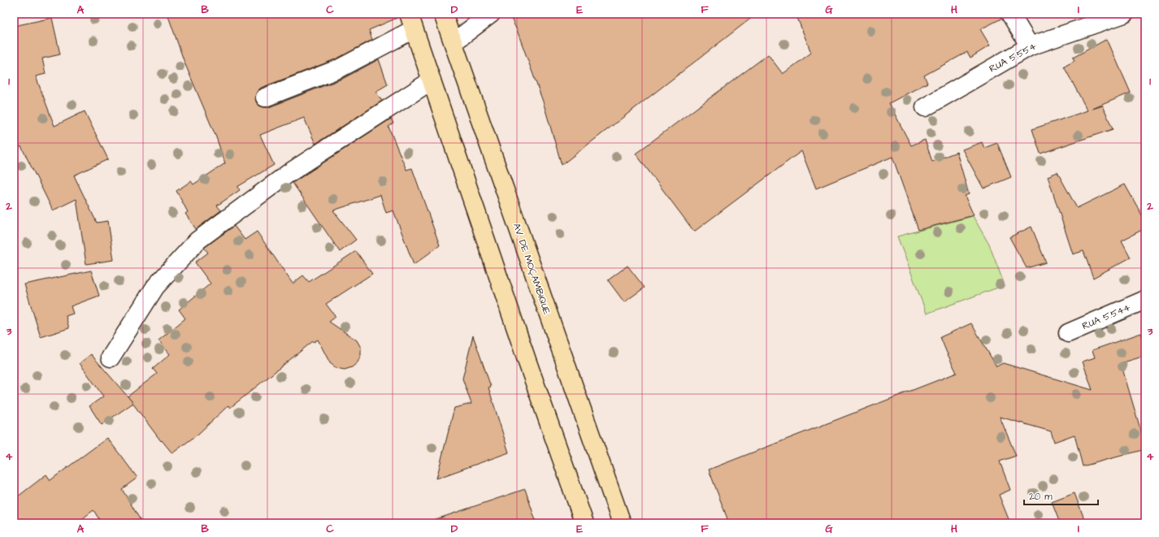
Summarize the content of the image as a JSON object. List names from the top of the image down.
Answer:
{
  "streets": {
    "highway": ["AV. DE MOÇAMBIQUE"],
    "street": ["RUA 5.554", "RUA 5.544"]
  },
  "scale_bar": "20 m",
  "grid": {
    "columns": [
      "A",
      "B",
      "C",
      "D",
      "E",
      "F",
      "G",
      "H",
      "I"
    ],
    "rows": [
      "1",
      "2",
      "3",
      "4"
    ]
  }
}
